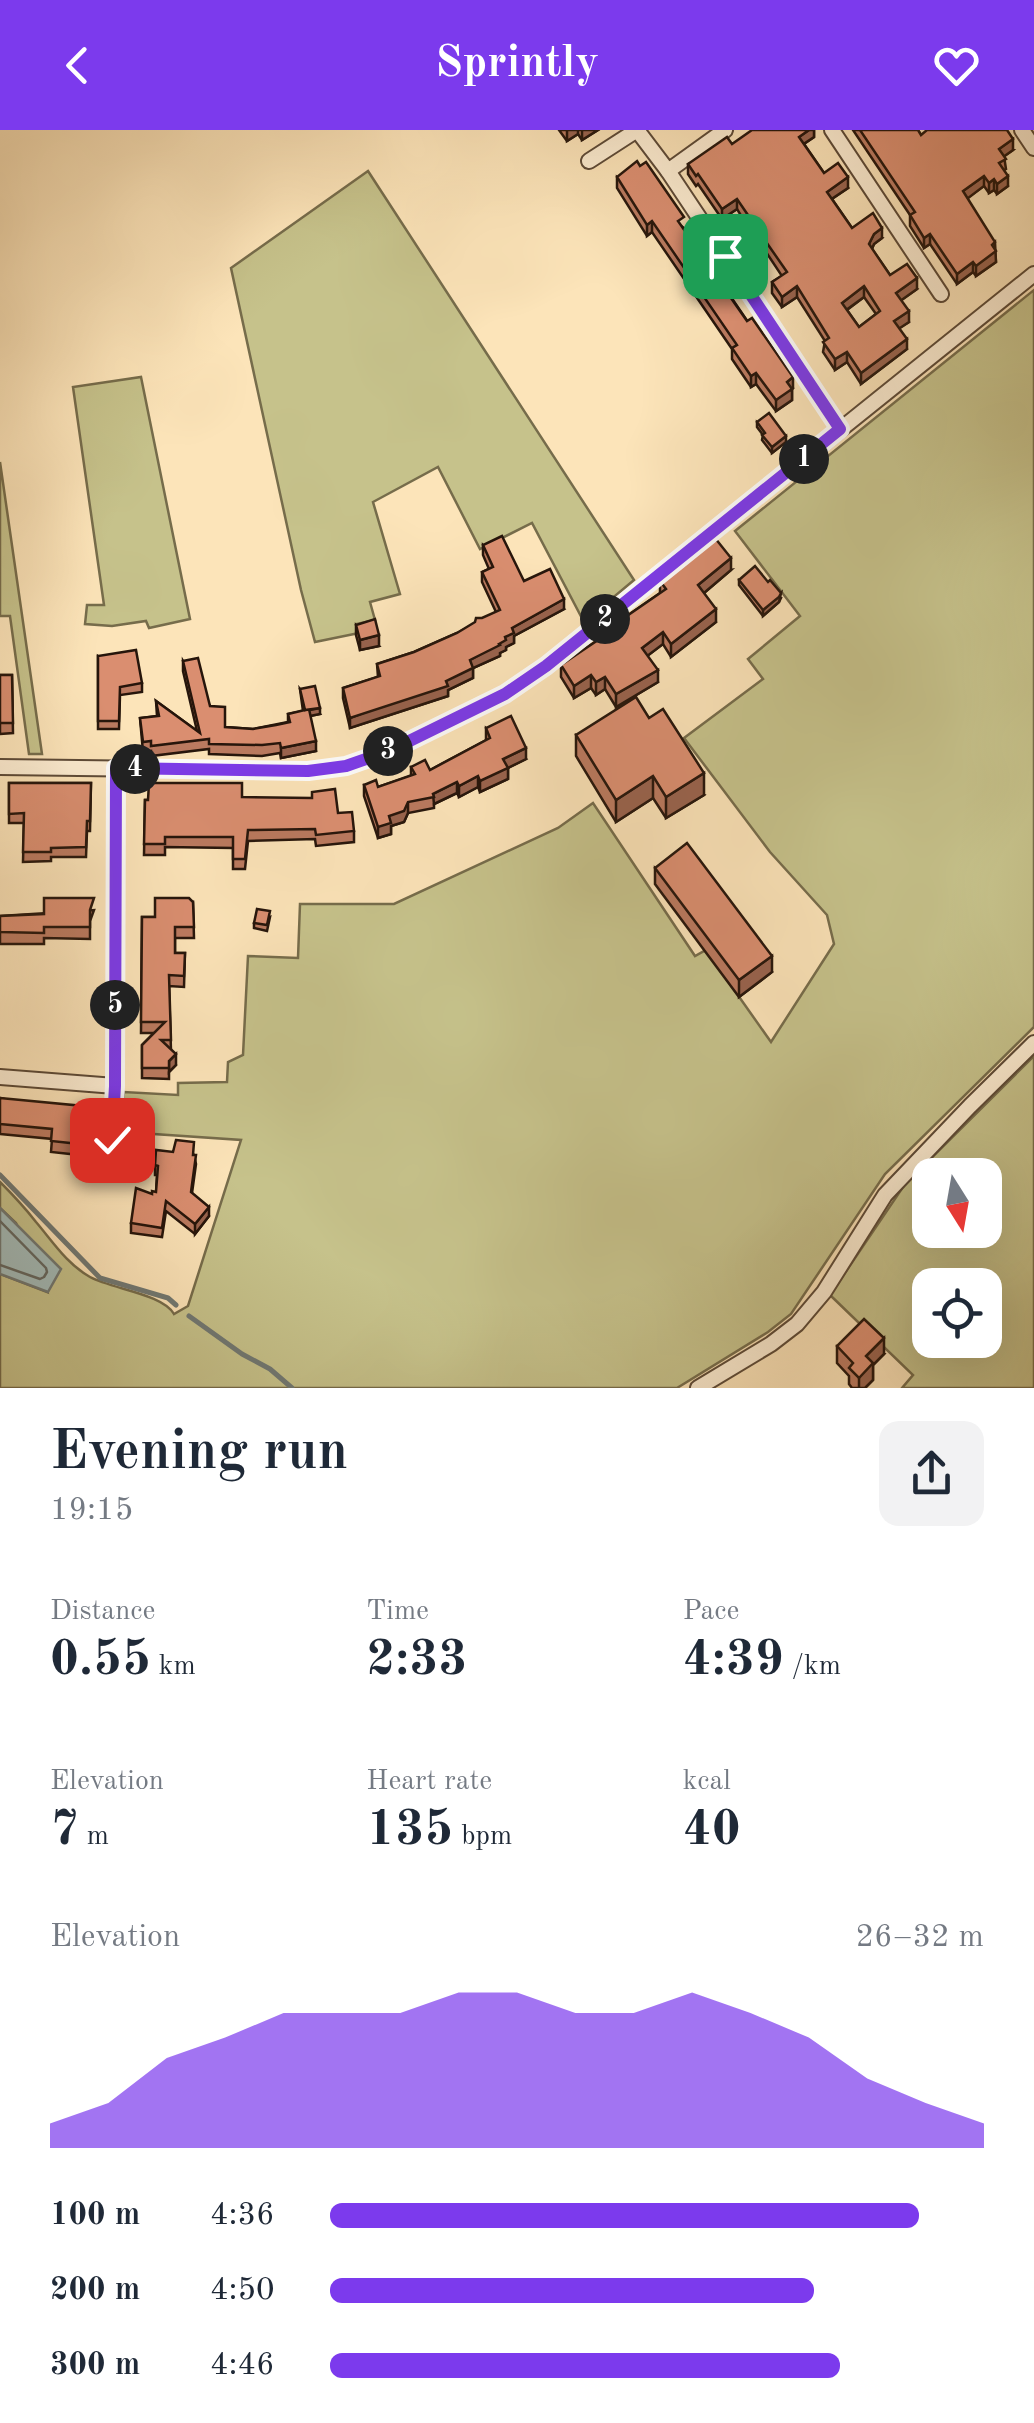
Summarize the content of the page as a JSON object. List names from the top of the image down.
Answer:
{
  "north": "bottom",
  "page": {
    "header": "Sprintly",
    "pins": [
      "1",
      "2",
      "3",
      "4",
      "5"
    ],
    "heading": ["Evening run", "19:15"],
    "stats": [
      ["Distance", "0.55 km"],
      ["Time", "2:33"],
      ["Pace", "4:39 /km"],
      ["Elevation", "7 m"],
      ["Heart rate", "135 bpm"],
      ["kcal", "40"]
    ],
    "chart": ["Elevation", "26–32 m"],
    "list": [
      {
        "name": "100 m",
        "note": "4:36"
      },
      {
        "name": "200 m",
        "note": "4:50"
      },
      {
        "name": "300 m",
        "note": "4:46"
      }
    ]
  }
}
